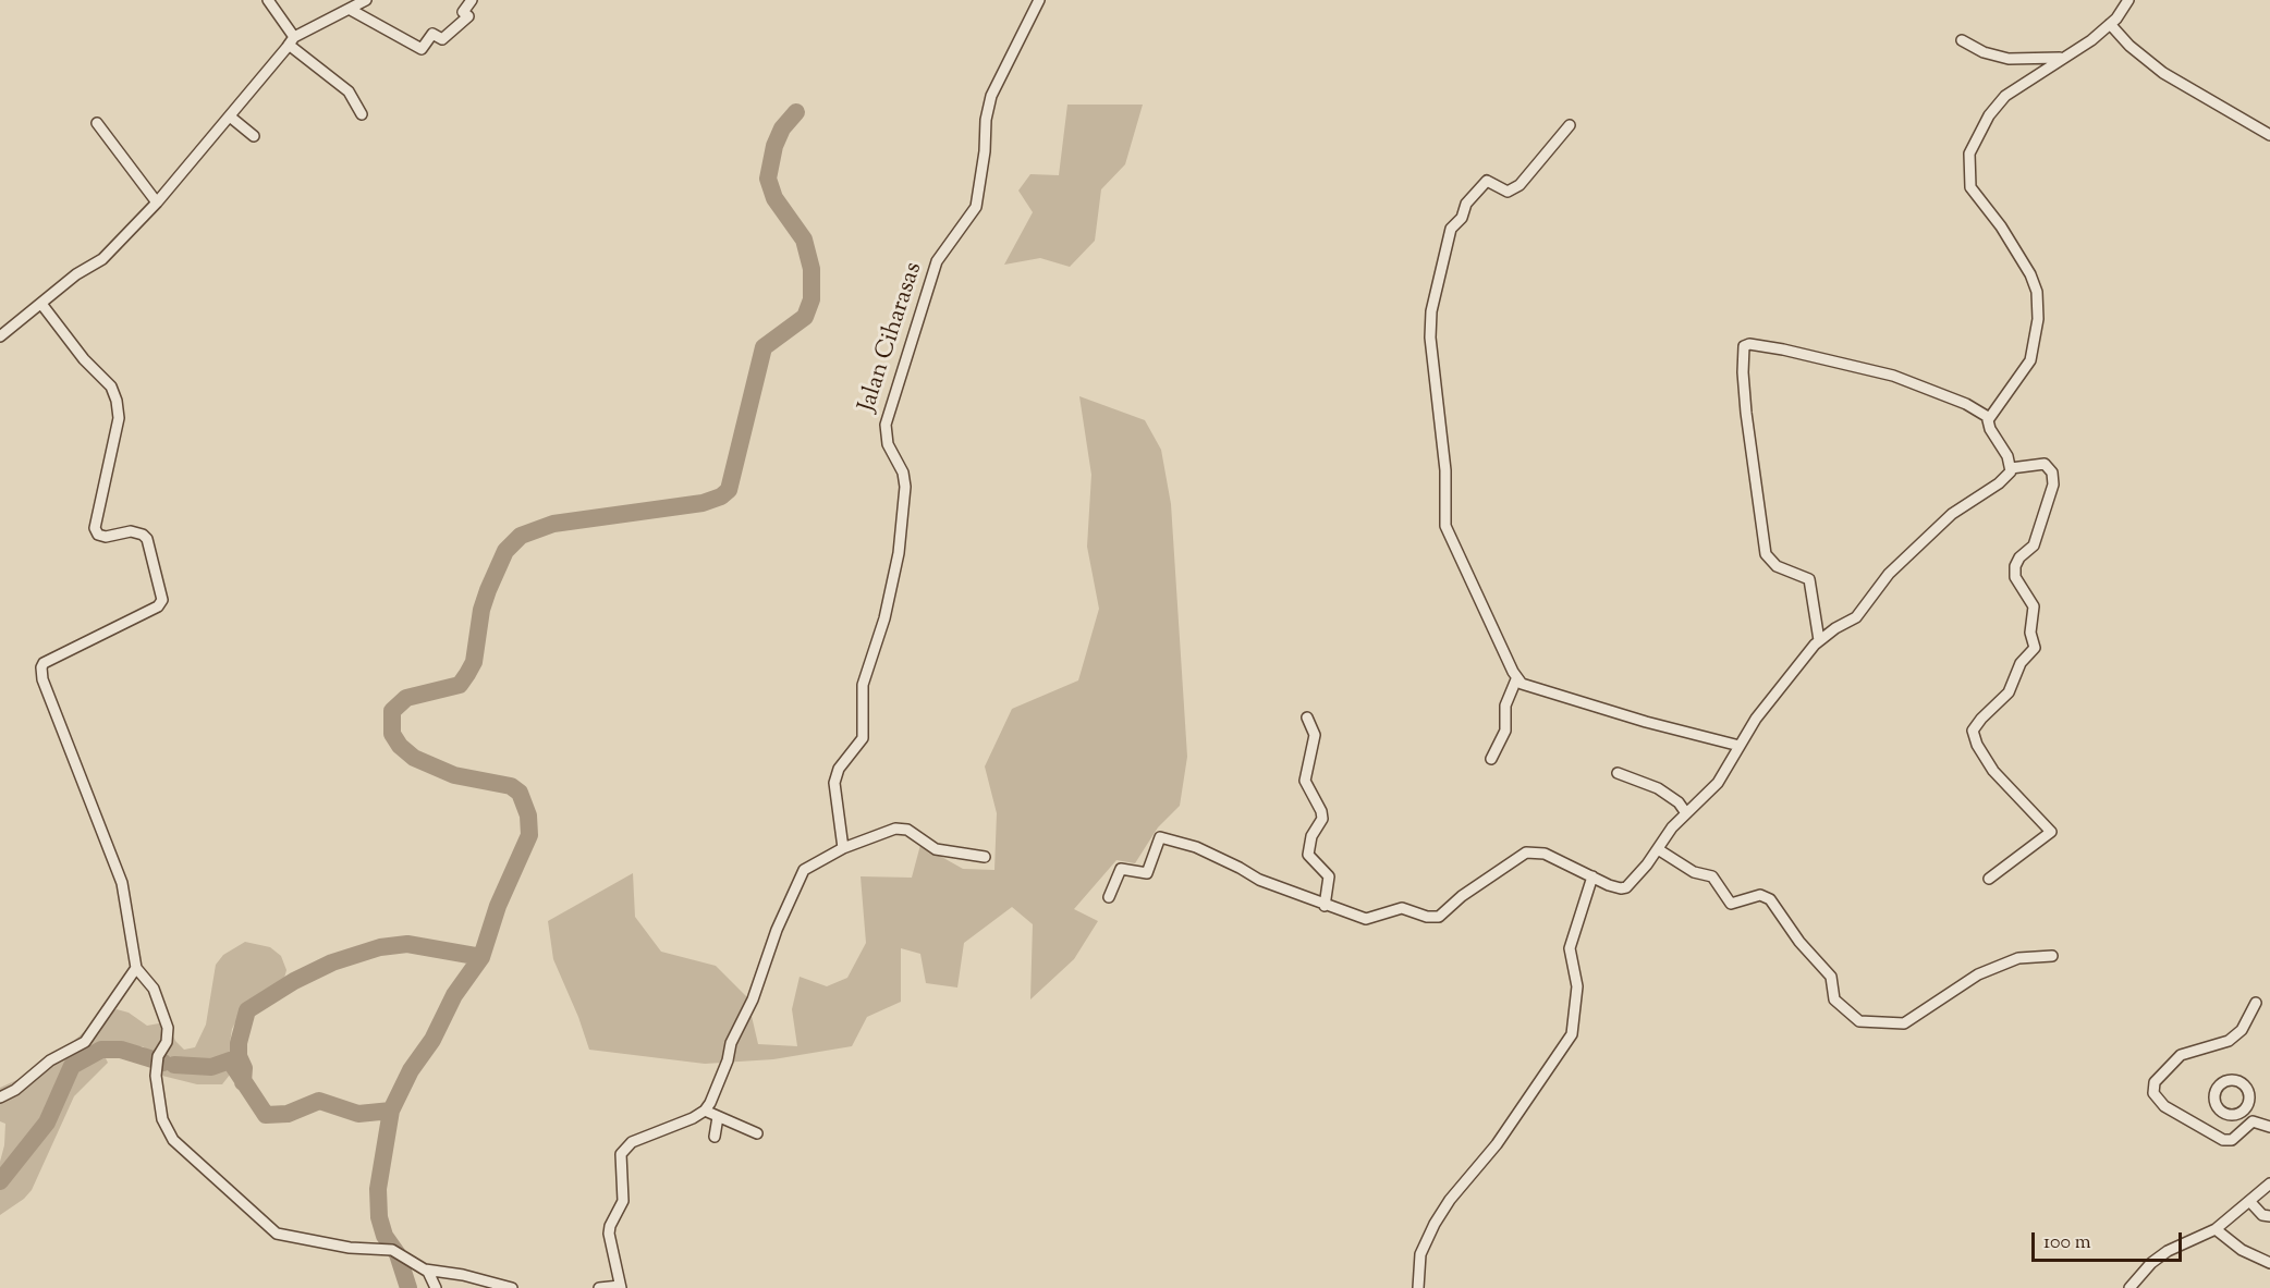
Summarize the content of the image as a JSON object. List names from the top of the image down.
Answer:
{
  "streets": {
    "street": ["Jalan Ciharasas"]
  },
  "scale_bar": "100 m"
}
